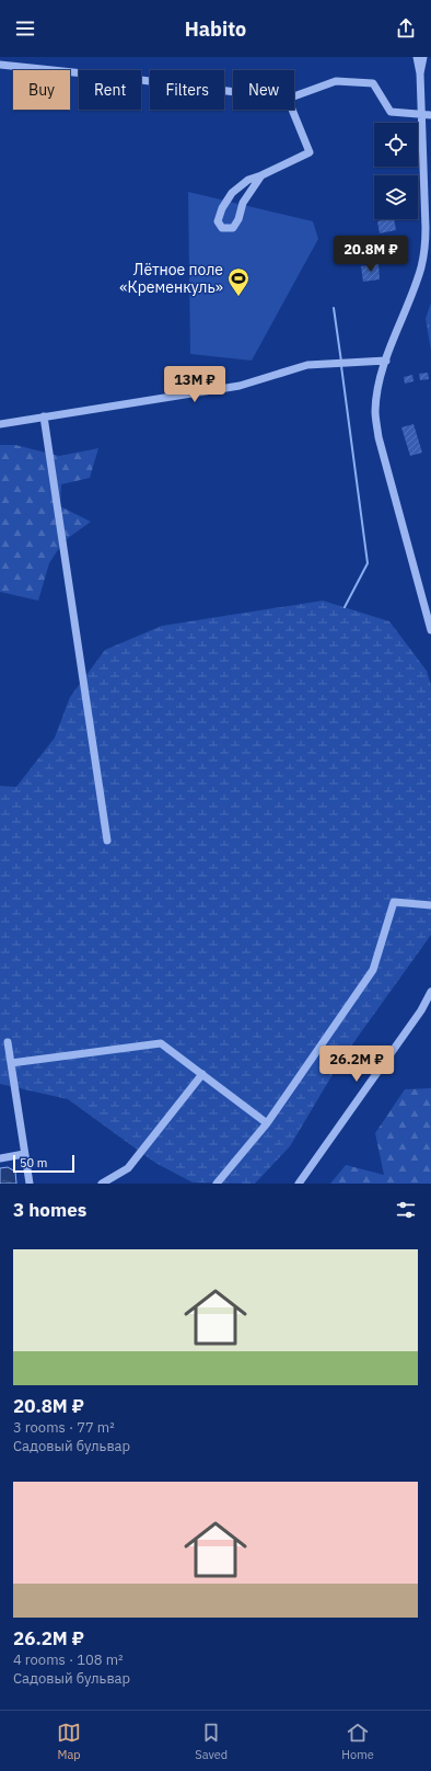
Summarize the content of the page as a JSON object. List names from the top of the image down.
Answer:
{
  "places": {
    "sports": ["Лётное поле «Кременкуль»"]
  },
  "scale_bar": "50 m",
  "page": {
    "header": "Habito",
    "chip": [
      "Buy",
      "Rent",
      "Filters",
      "New"
    ],
    "price": ["20.8M ₽", "13M ₽", "26.2M ₽"],
    "scale": "50 m",
    "heading": "3 homes",
    "list": [
      {
        "name": "20.8M ₽",
        "note": "3 rooms · 77 m² · Садовый бульвар"
      },
      {
        "name": "26.2M ₽",
        "note": "4 rooms · 108 m² · Садовый бульвар"
      }
    ],
    "tabs": ["Map", "Saved", "Home"]
  }
}
